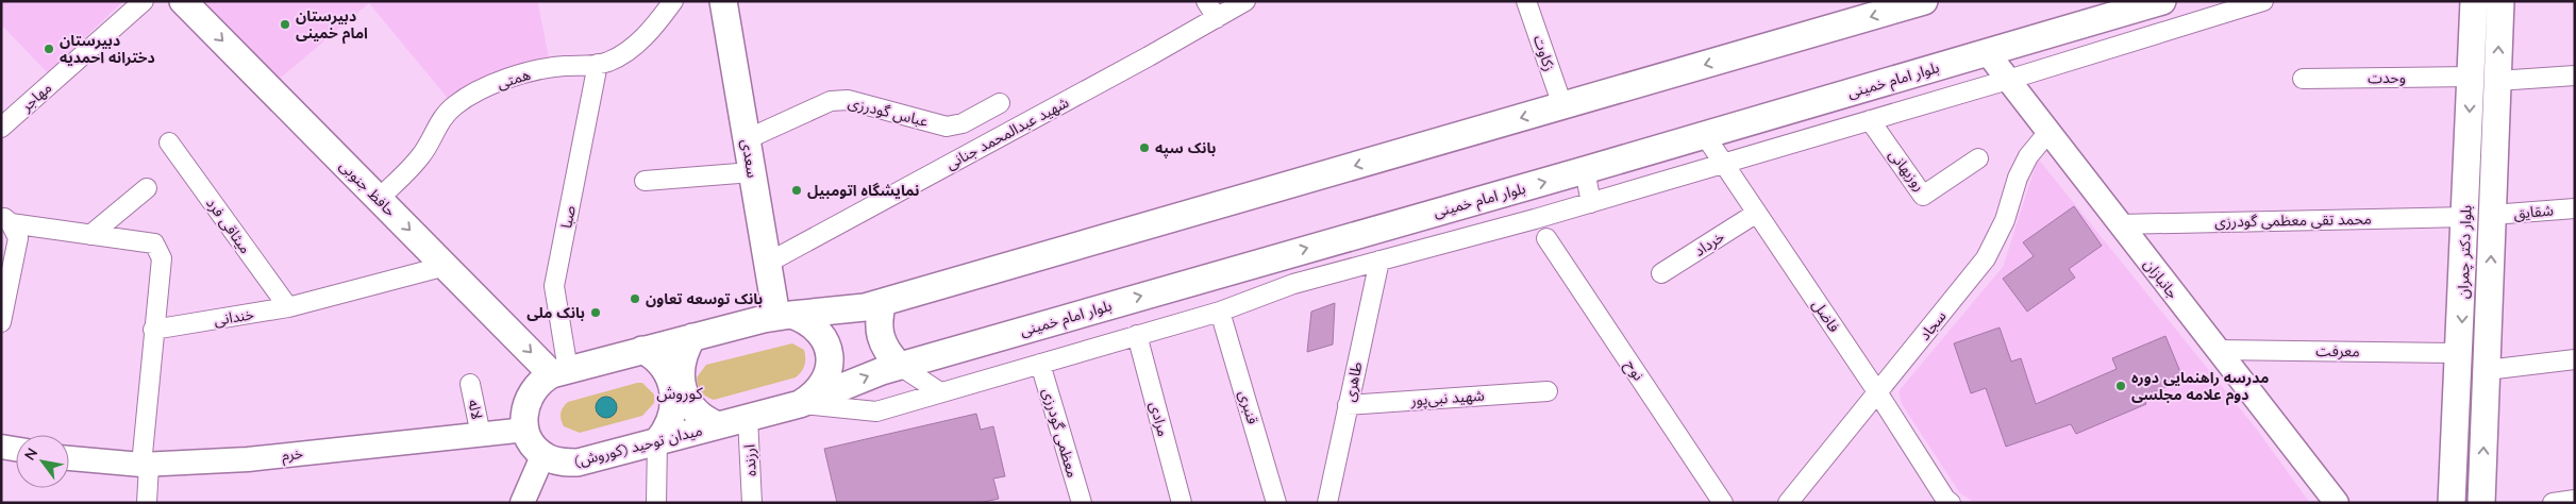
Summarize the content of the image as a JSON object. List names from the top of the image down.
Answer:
{
  "streets": {
    "main road": [
      "بلوار امام خمینی",
      "سعدی",
      "حافظ جنوبی",
      "بلوار دکتر چمران",
      "میدان توحید (کوروش)"
    ],
    "street": [
      "زکاوت",
      "وحدت",
      "همتی",
      "مهاجر",
      "عباس گودرزی",
      "شهید عبدالمحمد جنانی",
      "روزبهانی",
      "شقایق",
      "صبا",
      "محمد تقی معظمی گودرزی",
      "میثاقی فرد",
      "خرداد",
      "جانبازان",
      "فاضل",
      "خندانی",
      "سجاد",
      "معرفت",
      "نوح",
      "طاهری",
      "شهید نبی‌پور",
      "قنبری",
      "لاله",
      "مرادی",
      "معظمی گودرزی",
      "خرم",
      "ارزنده"
    ]
  },
  "crossings": [
    ["وحدت", "بلوار دکتر چمران"],
    ["همتی", "حافظ جنوبی"],
    ["همتی", "صبا"],
    ["بلوار امام خمینی", "سعدی"],
    ["بلوار امام خمینی", "جانبازان"],
    ["بلوار امام خمینی", "فاضل"],
    ["بلوار امام خمینی", "میدان توحید (کوروش)"],
    ["بلوار امام خمینی", "ارزنده"],
    ["عباس گودرزی", "سعدی"],
    ["شهید عبدالمحمد جنانی", "سعدی"],
    ["سعدی", "میدان توحید (کوروش)"],
    ["سعدی", "ارزنده"],
    ["حافظ جنوبی", "صبا"],
    ["حافظ جنوبی", "خندانی"],
    ["حافظ جنوبی", "میدان توحید (کوروش)"],
    ["حافظ جنوبی", "خرم"],
    ["شقایق", "بلوار دکتر چمران"],
    ["صبا", "میدان توحید (کوروش)"],
    ["صبا", "خرم"],
    ["محمد تقی معظمی گودرزی", "بلوار دکتر چمران"],
    ["محمد تقی معظمی گودرزی", "جانبازان"],
    ["میثاقی فرد", "خندانی"],
    ["خرداد", "فاضل"],
    ["بلوار دکتر چمران", "معرفت"],
    ["جانبازان", "سجاد"],
    ["جانبازان", "معرفت"],
    ["فاضل", "سجاد"],
    ["طاهری", "شهید نبی‌پور"],
    ["لاله", "خرم"],
    ["میدان توحید (کوروش)", "خرم"],
    ["میدان توحید (کوروش)", "ارزنده"]
  ],
  "one_way": ["حافظ جنوبی"],
  "districts": ["کوروش"],
  "places": [
    "دبیرستان امام خمینی",
    "دبیرستان دخترانه احمدیه",
    "بانک سپه",
    "نمایشگاه اتومبیل",
    "بانک توسعه تعاون",
    "بانک ملی",
    "مدرسه راهنمایی دوره دوم علامه مجلسی"
  ],
  "north": "top left"
}
